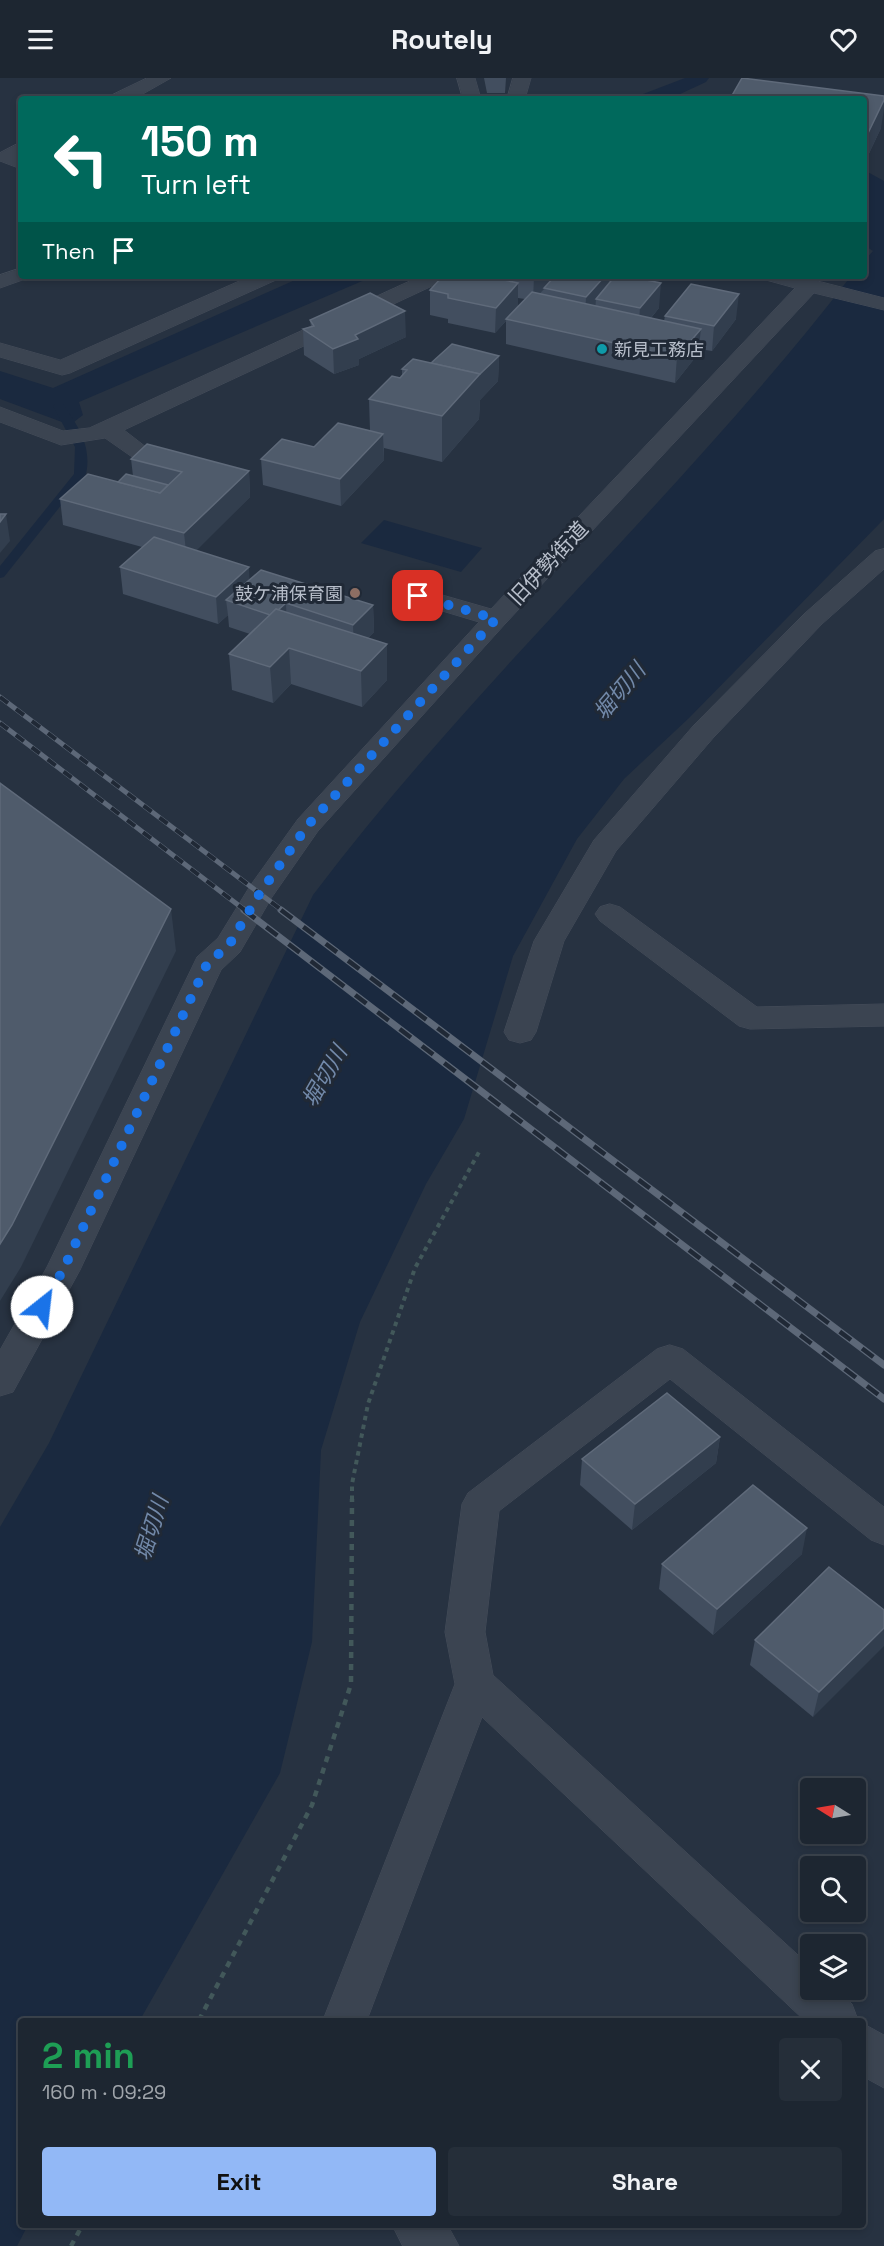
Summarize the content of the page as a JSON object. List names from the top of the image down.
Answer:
{
  "streets": {
    "street": ["旧伊勢街道"]
  },
  "water": ["堀切川"],
  "places": ["新見工務店", "鼓ケ浦保育園"],
  "north": "left",
  "page": {
    "header": "Routely",
    "turn": ["150 m", "Turn left"],
    "then": "Then",
    "heading": ["2 min", "160 m · 09:29"],
    "buttons": ["Exit", "Share"]
  }
}
